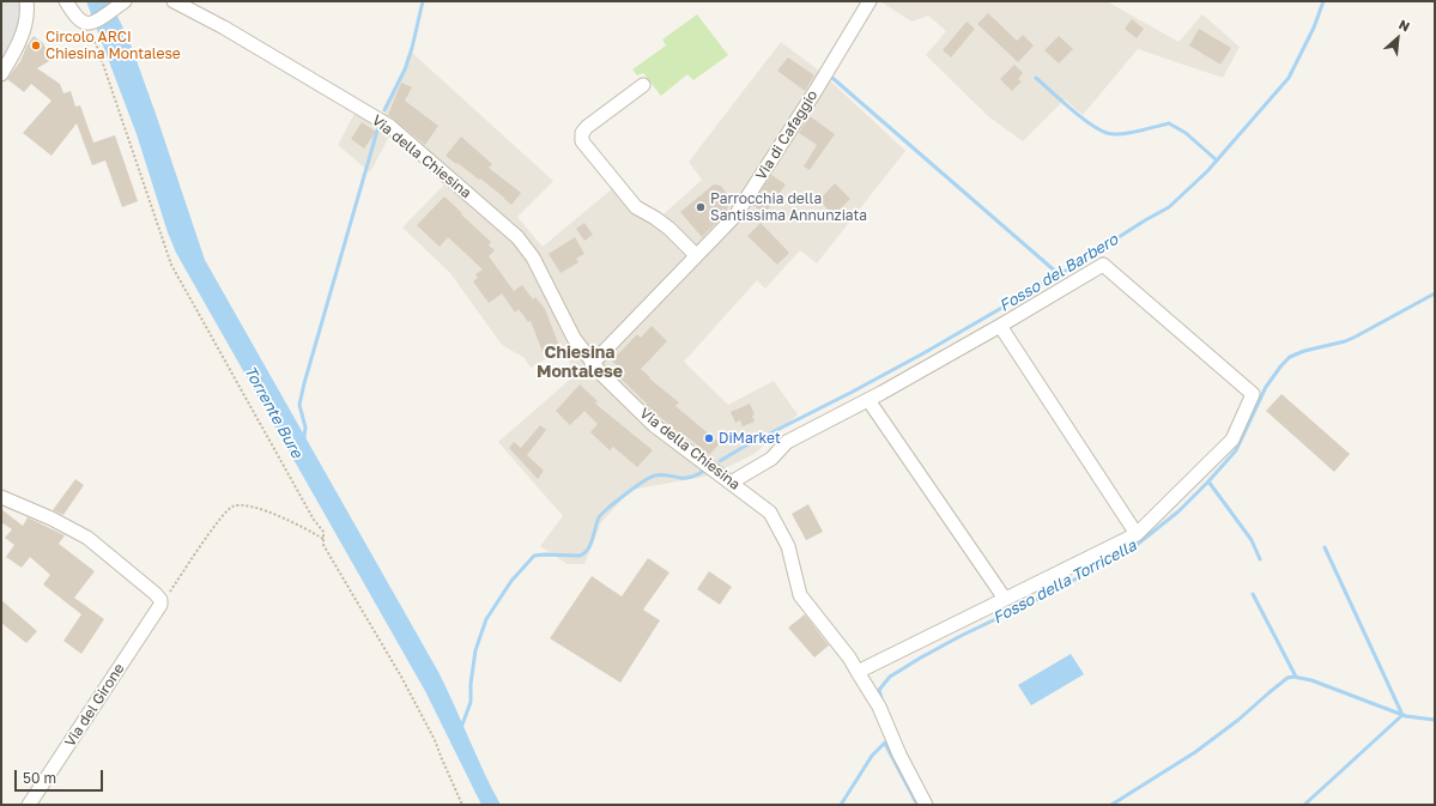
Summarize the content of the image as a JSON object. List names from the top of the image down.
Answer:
{
  "streets": {
    "street": ["Via di Cafaggio", "Via della Chiesina", "Via del Girone"]
  },
  "crossings": [
    ["Via di Cafaggio", "Via della Chiesina"]
  ],
  "districts": ["Chiesina Montalese"],
  "water": ["Fosso del Barbero", "Torrente Bure", "Fosso della Torricella"],
  "places": ["Circolo ARCI Chiesina Montalese", "Parrocchia della Santissima Annunziata", "DiMarket"],
  "scale_bar": "50 m",
  "north": "top right"
}
